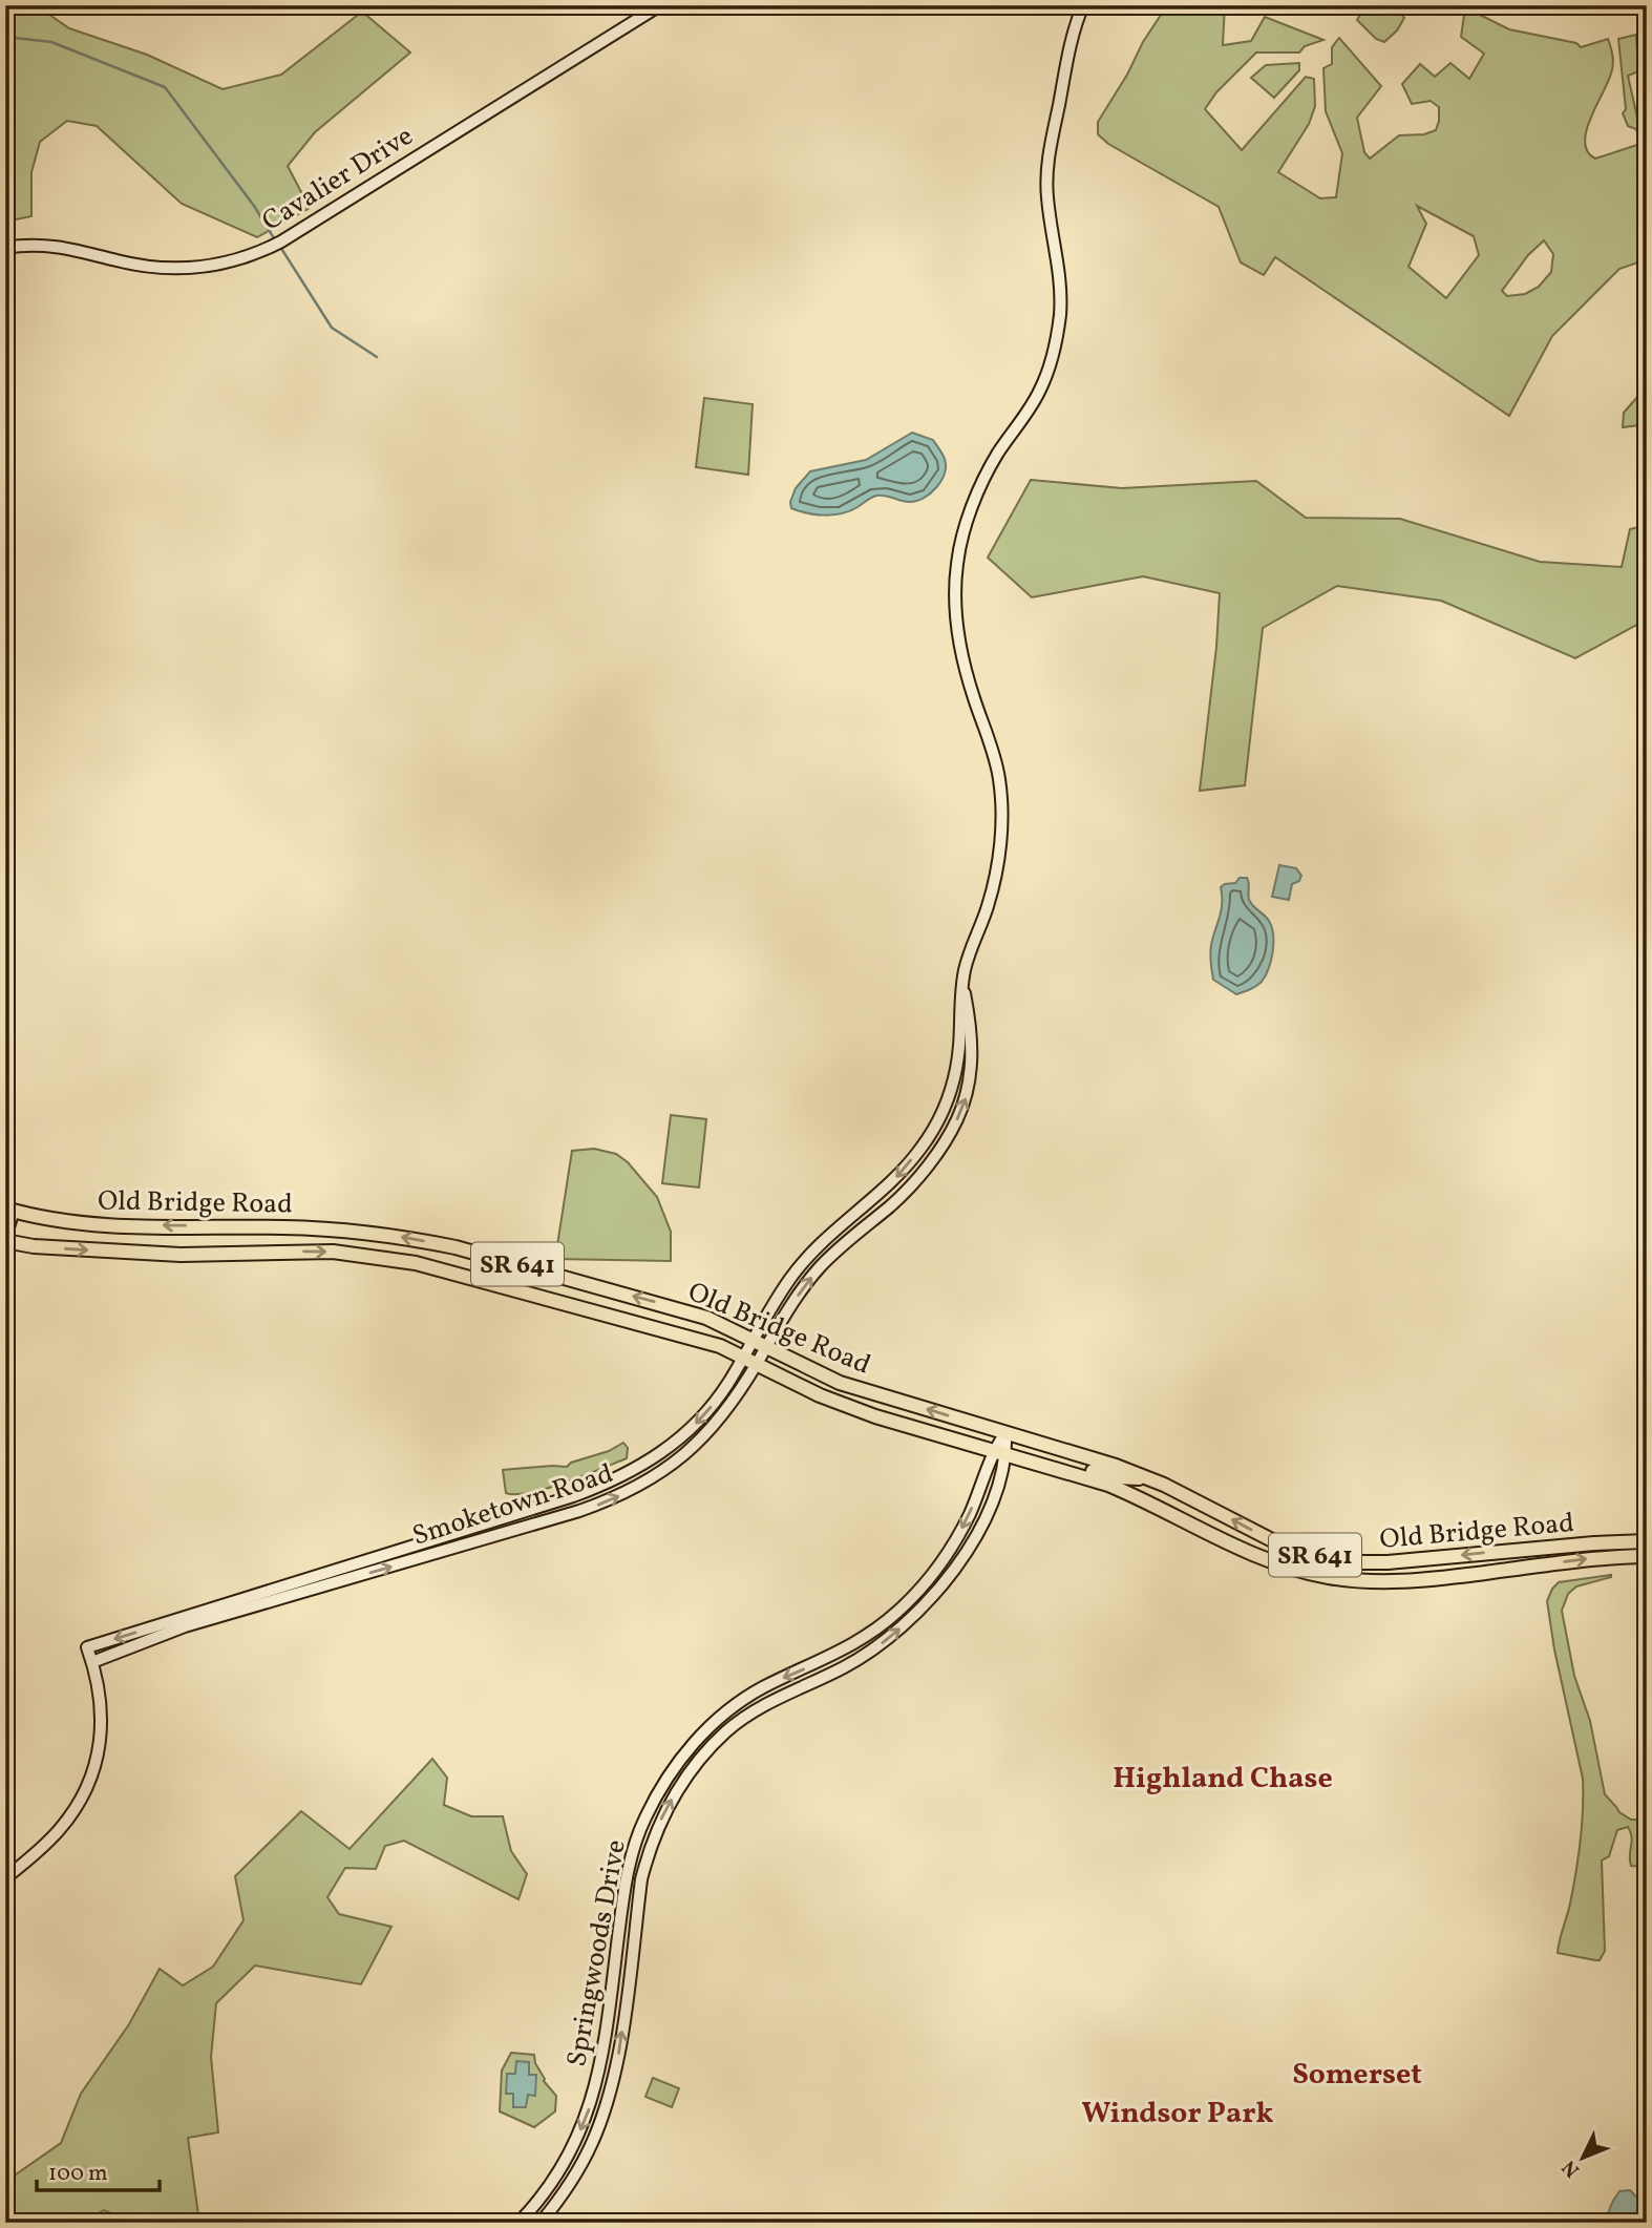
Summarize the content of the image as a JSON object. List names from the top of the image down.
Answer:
{
  "streets": {
    "main road": ["Old Bridge Road", "SR 641"],
    "street": ["Cavalier Drive", "Smoketown Road", "Springwoods Drive"]
  },
  "crossings": [
    ["Old Bridge Road", "Smoketown Road"],
    ["Old Bridge Road", "Springwoods Drive"]
  ],
  "districts": ["Highland Chase", "Somerset", "Windsor Park"],
  "scale_bar": "100 m",
  "north": "bottom left"
}
